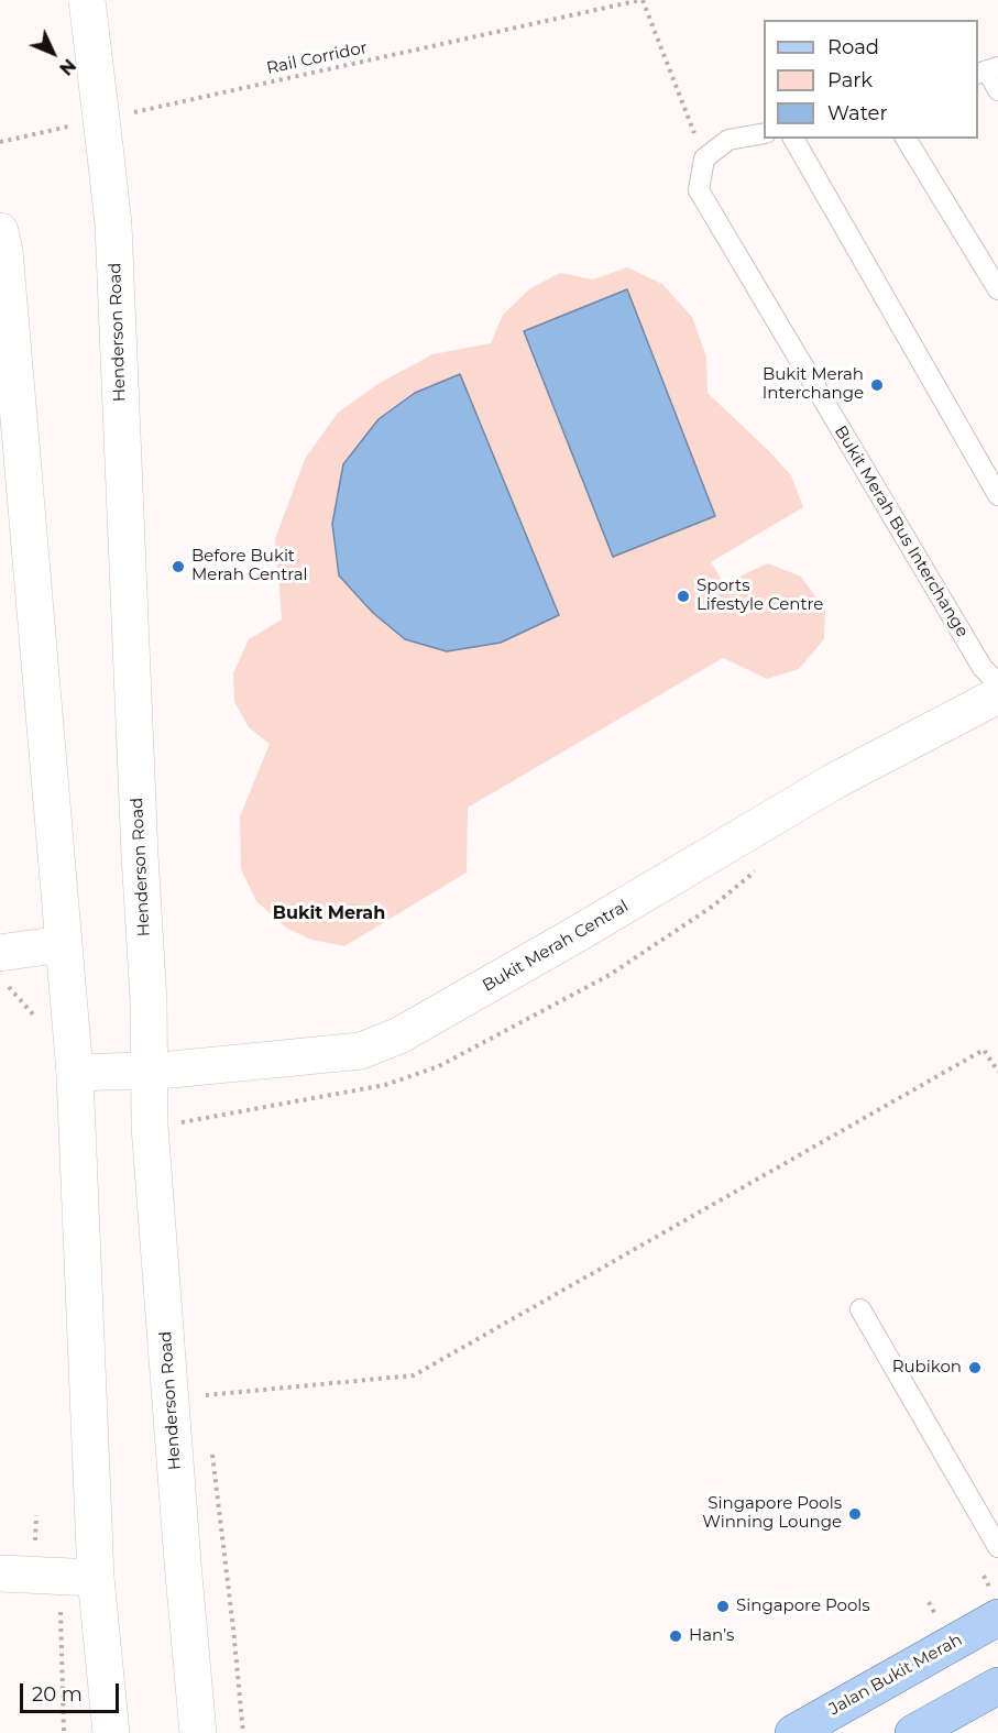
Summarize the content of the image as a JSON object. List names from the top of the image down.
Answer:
{
  "streets": {
    "main road": ["Henderson Road", "Bukit Merah Central", "Jalan Bukit Merah"],
    "lane": ["Bukit Merah Bus Interchange"],
    "path": ["Rail Corridor"]
  },
  "crossings": [
    ["Henderson Road", "Bukit Merah Central"]
  ],
  "districts": ["Bukit Merah"],
  "places": [
    "Bukit Merah Interchange",
    "Before Bukit Merah Central",
    "Sports Lifestyle Centre",
    "Rubikon",
    "Singapore Pools Winning Lounge",
    "Singapore Pools",
    "Han’s"
  ],
  "legend": ["Road", "Park", "Water"],
  "scale_bar": "20 m",
  "north": "bottom right"
}
